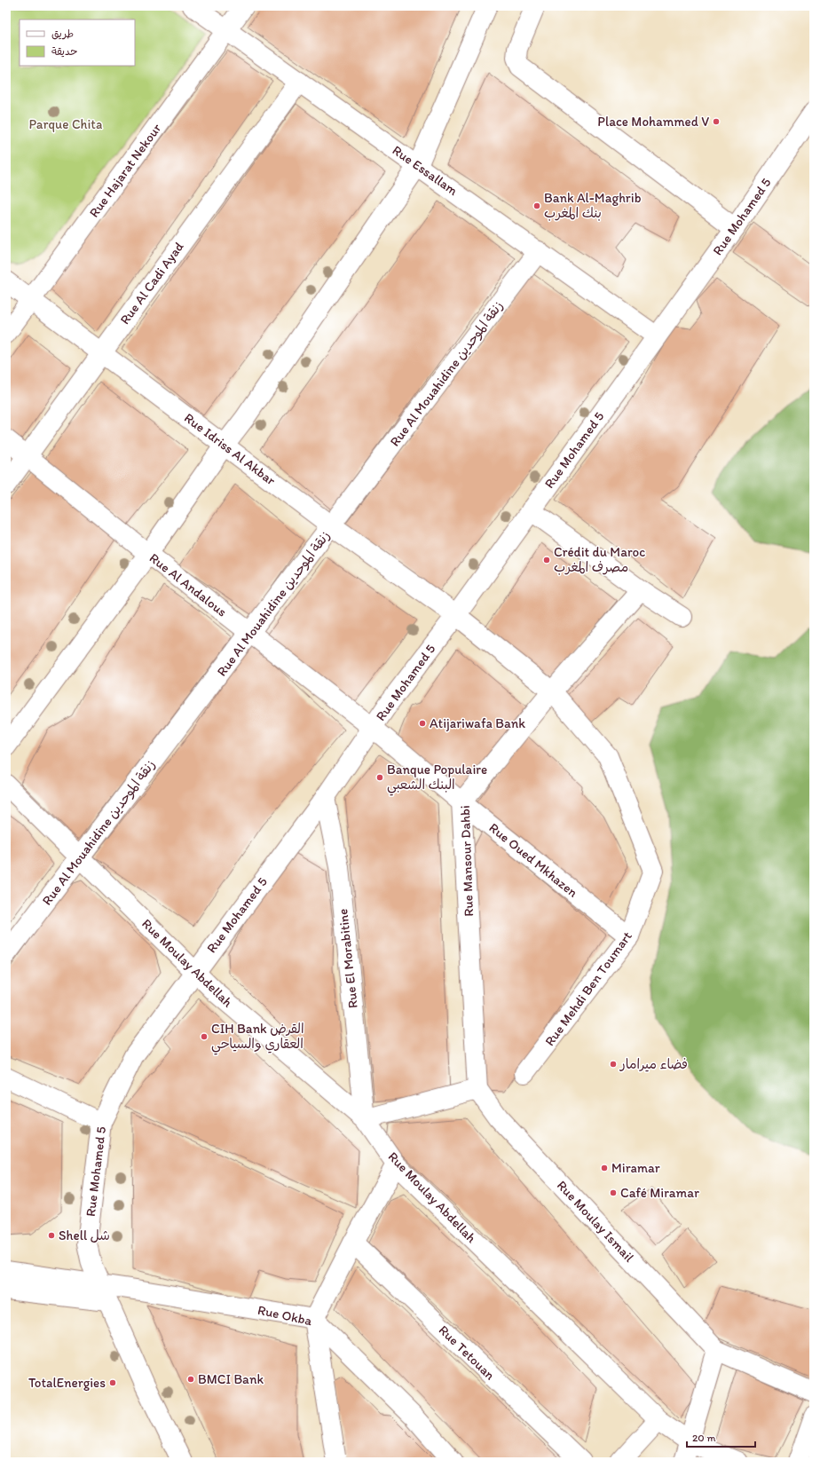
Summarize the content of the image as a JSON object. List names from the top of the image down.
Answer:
{
  "streets": {
    "street": [
      "Rue Hajarat Nekour",
      "Rue Essallam",
      "Rue Mohamed 5",
      "Rue Al Cadi Ayad",
      "Rue Al Mouahidine زنقة الموحدين",
      "Rue Idriss Al Akbar",
      "Rue Al Andalous",
      "Rue Oued Mkhazen",
      "Rue Mansour Dahbi",
      "Rue El Morabitine",
      "Rue Moulay Abdellah",
      "Rue Mehdi Ben Toumart",
      "Rue Moulay Ismail",
      "Rue Okba",
      "Rue Tetouan"
    ]
  },
  "crossings": [
    ["Rue Hajarat Nekour", "Rue Essallam"],
    ["Rue Hajarat Nekour", "Rue Idriss Al Akbar"],
    ["Rue Essallam", "Rue Mohamed 5"],
    ["Rue Essallam", "Rue Al Cadi Ayad"],
    ["Rue Essallam", "Rue Al Mouahidine زنقة الموحدين"],
    ["Rue Mohamed 5", "Rue Idriss Al Akbar"],
    ["Rue Mohamed 5", "Rue Al Andalous"],
    ["Rue Mohamed 5", "Rue Oued Mkhazen"],
    ["Rue Mohamed 5", "Rue El Morabitine"],
    ["Rue Mohamed 5", "Rue Moulay Abdellah"],
    ["Rue Mohamed 5", "Rue Mehdi Ben Toumart"],
    ["Rue Mohamed 5", "Rue Okba"],
    ["Rue Al Cadi Ayad", "Rue Idriss Al Akbar"],
    ["Rue Al Cadi Ayad", "Rue Al Andalous"],
    ["Rue Al Mouahidine زنقة الموحدين", "Rue Idriss Al Akbar"],
    ["Rue Al Mouahidine زنقة الموحدين", "Rue Al Andalous"],
    ["Rue Al Mouahidine زنقة الموحدين", "Rue Moulay Abdellah"],
    ["Rue Idriss Al Akbar", "Rue Mehdi Ben Toumart"],
    ["Rue Al Andalous", "Rue Oued Mkhazen"],
    ["Rue Oued Mkhazen", "Rue Mansour Dahbi"],
    ["Rue Oued Mkhazen", "Rue Mehdi Ben Toumart"],
    ["Rue Mansour Dahbi", "Rue Mehdi Ben Toumart"],
    ["Rue Mansour Dahbi", "Rue Moulay Ismail"],
    ["Rue El Morabitine", "Rue Moulay Abdellah"]
  ],
  "parks": ["Parque Chita"],
  "places": [
    "Place Mohammed V",
    "Bank Al-Maghrib بنك المغرب",
    "Crédit du Maroc مصرف المغرب",
    "Atijariwafa Bank",
    "Banque Populaire البنك الشعبي",
    "CIH Bank القرض العقاري والسياحي",
    "فضاء ميرامار",
    "Miramar",
    "Café Miramar",
    "Shell شل",
    "BMCI Bank",
    "TotalEnergies"
  ],
  "legend": ["طريق", "حديقة"],
  "scale_bar": "20 m"
}
